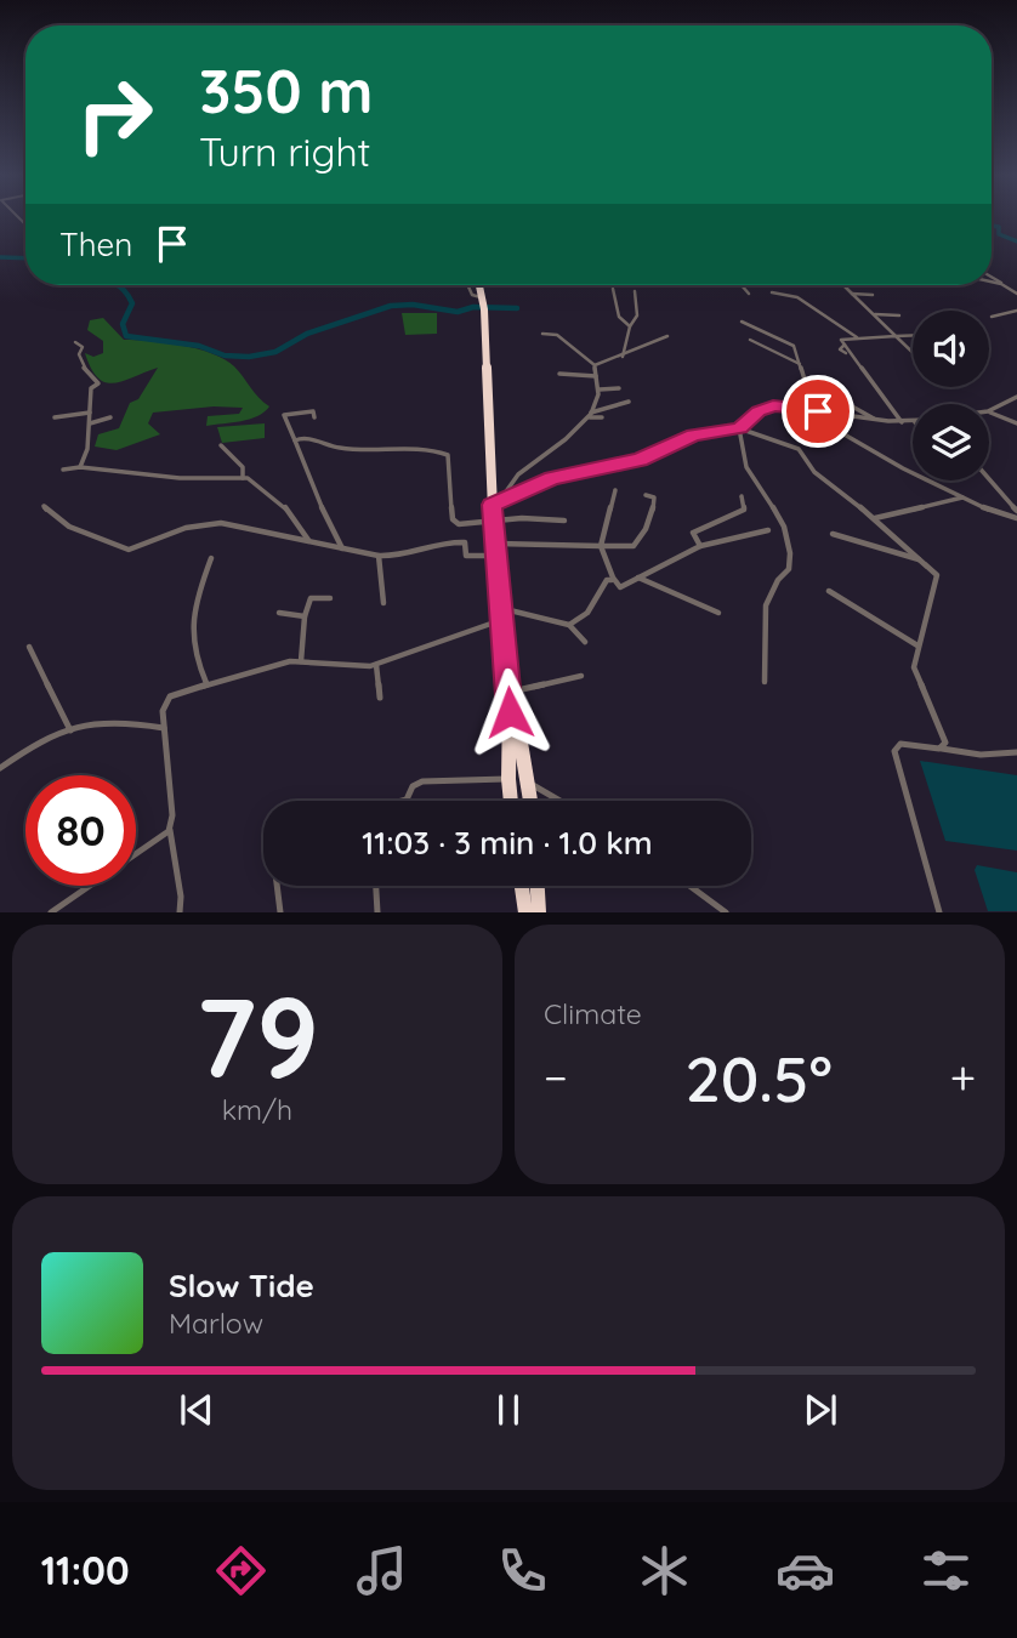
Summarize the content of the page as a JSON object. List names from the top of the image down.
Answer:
{
  "page": {
    "turn": ["350 m", "Turn right"],
    "then": "Then",
    "limit": "80",
    "trip": "11:03 · 3 min · 1.0 km",
    "tile": [
      ["79", "km/h"],
      "Climate"
    ],
    "heat": ["−", "20.5°", "+"],
    "song": ["Slow Tide", "Marlow"],
    "tabs": "11:00"
  }
}
